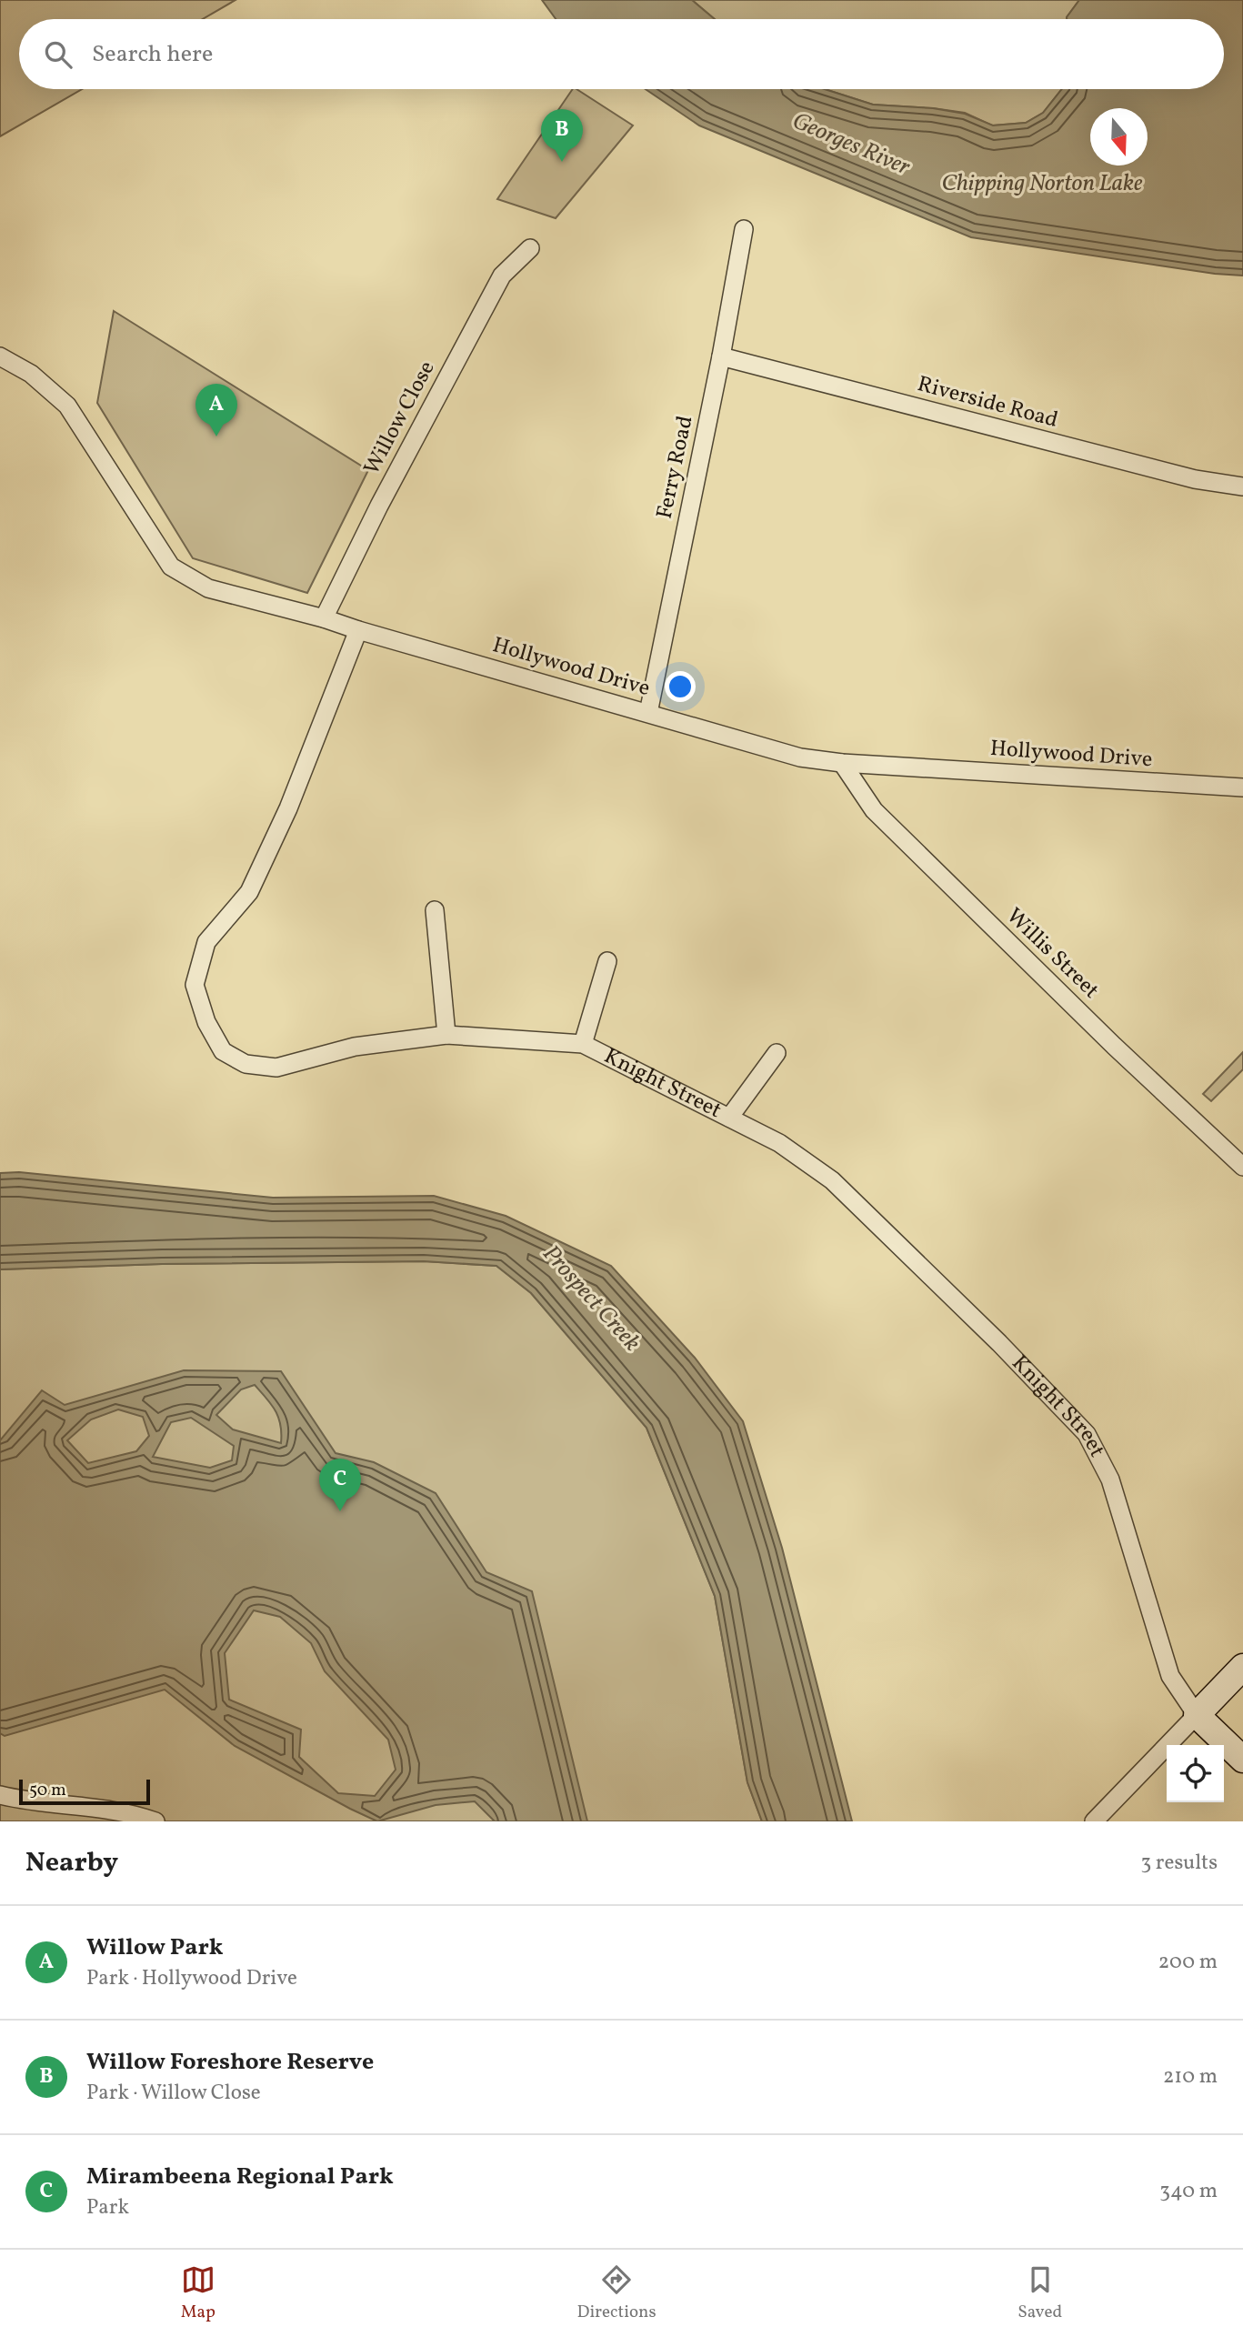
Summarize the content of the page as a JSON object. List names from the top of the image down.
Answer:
{
  "streets": {
    "street": [
      "Riverside Road",
      "Willow Close",
      "Ferry Road",
      "Hollywood Drive",
      "Willis Street",
      "Knight Street"
    ]
  },
  "crossings": [
    ["Riverside Road", "Ferry Road"],
    ["Willow Close", "Hollywood Drive"],
    ["Ferry Road", "Hollywood Drive"],
    ["Hollywood Drive", "Willis Street"],
    ["Hollywood Drive", "Knight Street"]
  ],
  "water": ["Georges River", "Chipping Norton Lake", "Prospect Creek"],
  "scale_bar": "50 m",
  "north": "bottom",
  "page": {
    "search": "Search here",
    "pins": ["B", "A", "C"],
    "scale": "50 m",
    "heading": ["Nearby", "3 results"],
    "list": [
      {
        "mark": "A",
        "name": "Willow Park",
        "note": "Park · Hollywood Drive",
        "value": "200 m"
      },
      {
        "mark": "B",
        "name": "Willow Foreshore Reserve",
        "note": "Park · Willow Close",
        "value": "210 m"
      },
      {
        "mark": "C",
        "name": "Mirambeena Regional Park",
        "note": "Park",
        "value": "340 m"
      }
    ],
    "nav": ["Map", "Directions", "Saved"]
  }
}
